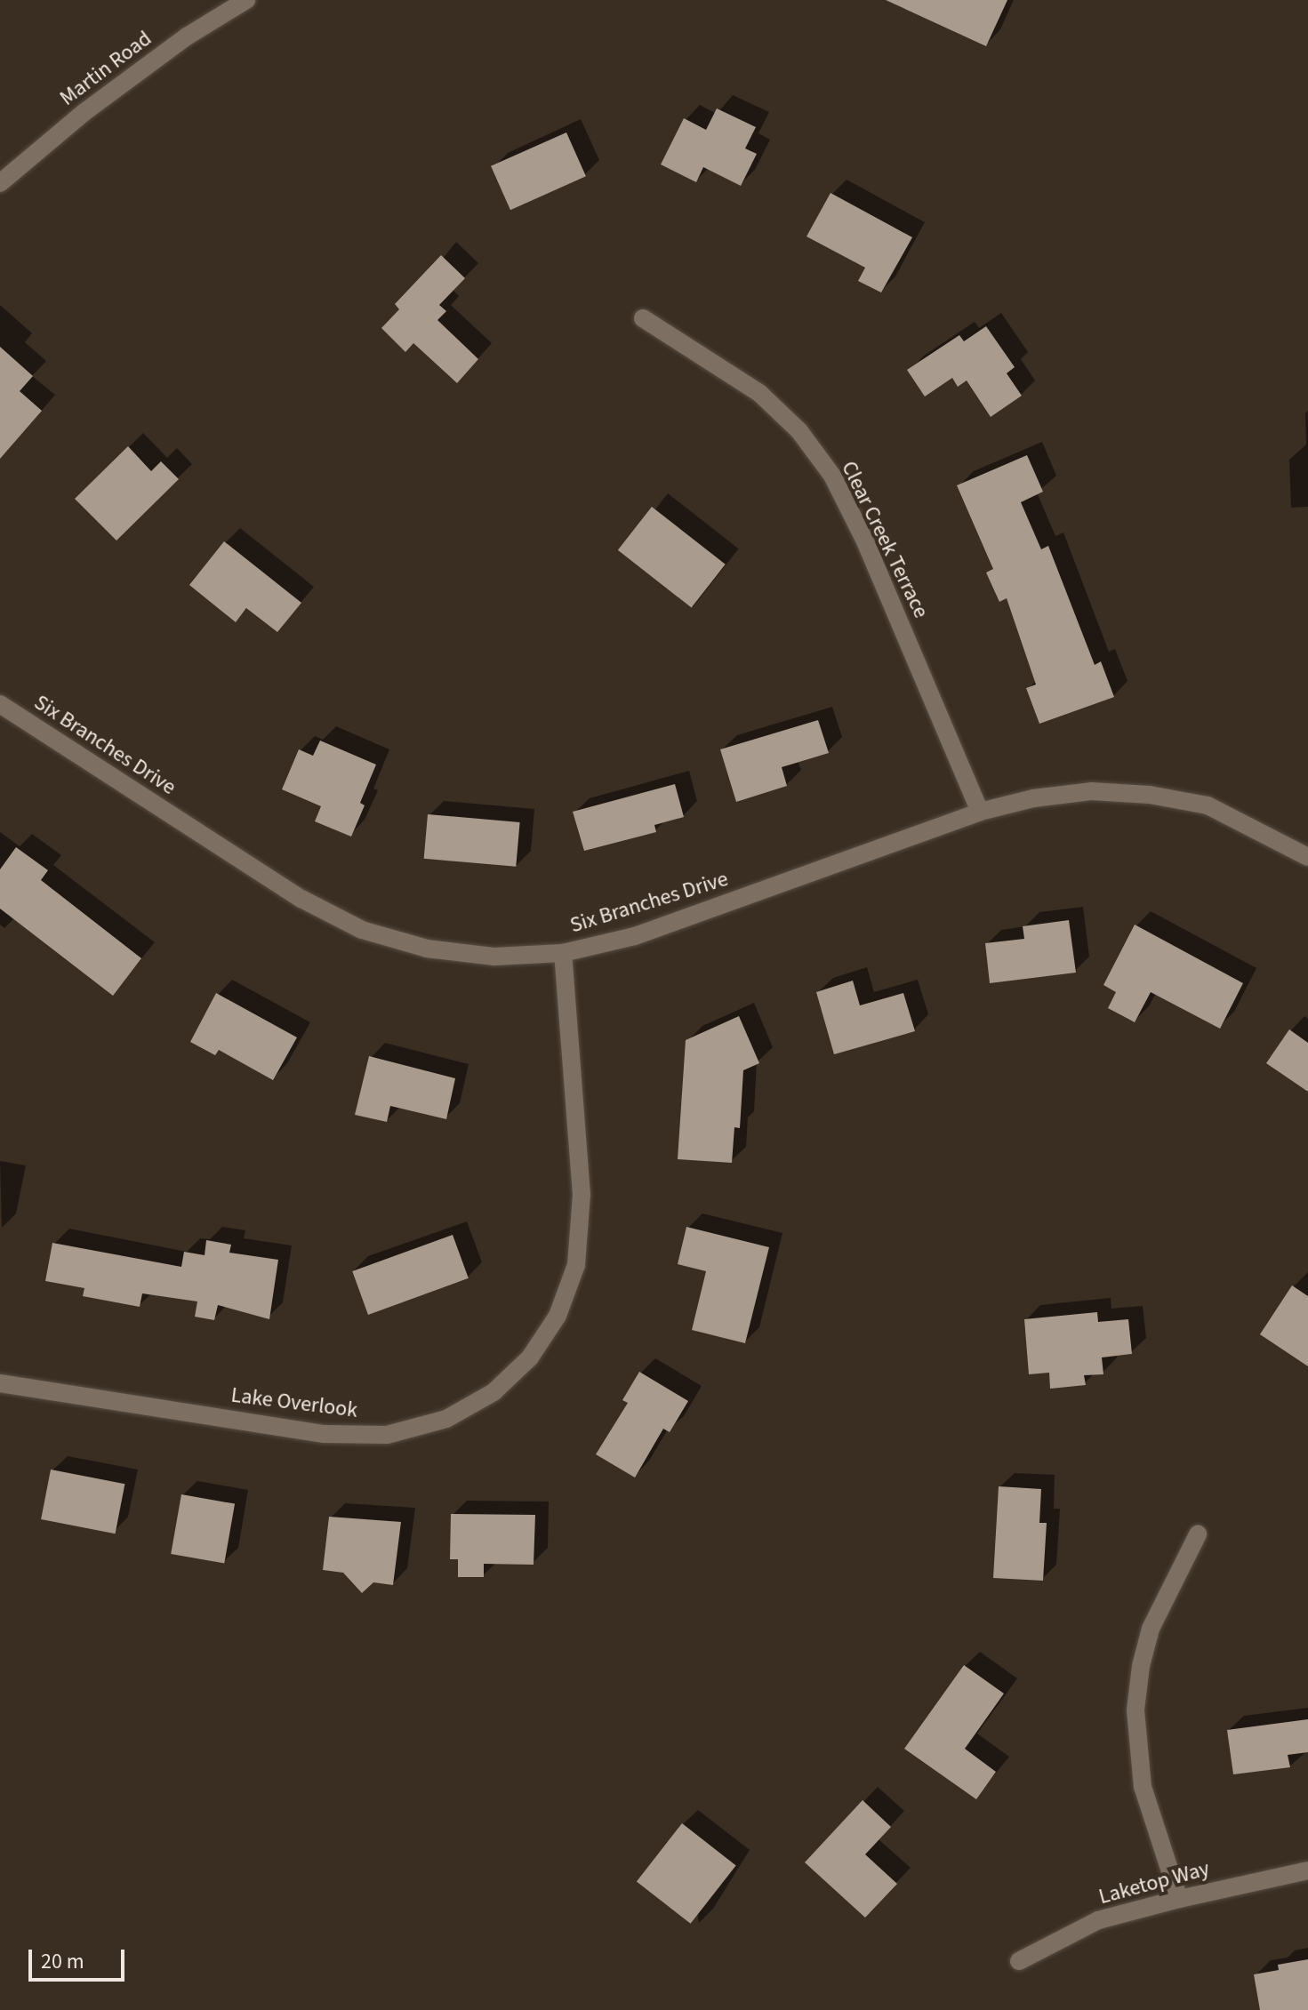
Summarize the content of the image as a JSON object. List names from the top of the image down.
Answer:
{
  "streets": {
    "street": [
      "Martin Road",
      "Clear Creek Terrace",
      "Six Branches Drive",
      "Lake Overlook",
      "Laketop Way"
    ]
  },
  "crossings": [
    ["Clear Creek Terrace", "Six Branches Drive"],
    ["Six Branches Drive", "Lake Overlook"]
  ],
  "scale_bar": "20 m"
}
